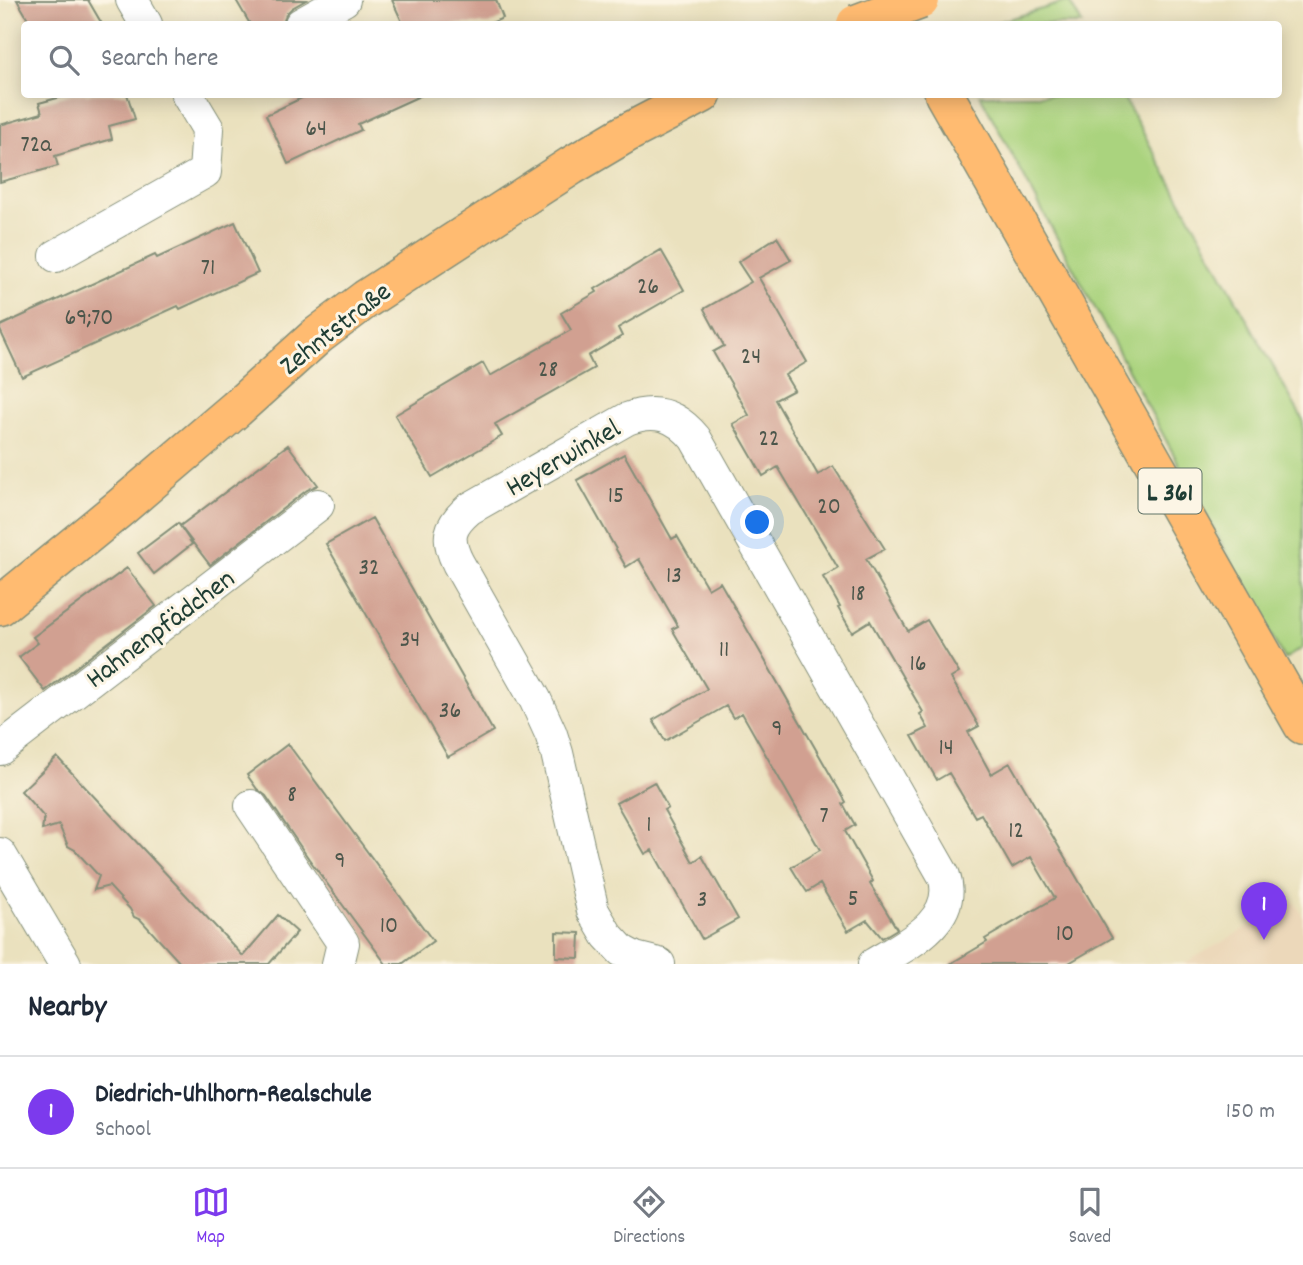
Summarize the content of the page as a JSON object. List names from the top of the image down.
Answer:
{
  "streets": {
    "main road": ["Zehntstraße", "L 361"],
    "street": ["Heyerwinkel", "Hahnenpfädchen"]
  },
  "house_numbers": [
    "64",
    "72a",
    "71",
    "26",
    "69;70",
    "24",
    "28",
    "22",
    "15",
    "20",
    "32",
    "13",
    "18",
    "34",
    "11",
    "16",
    "36",
    "9",
    "14",
    "8",
    "7",
    "1",
    "12",
    "9",
    "5",
    "3",
    "10",
    "10"
  ],
  "page": {
    "search": "Search here",
    "pins": "1",
    "heading": "Nearby",
    "list": [
      {
        "mark": "1",
        "name": "Diedrich-Uhlhorn-Realschule",
        "note": "School",
        "value": "150 m"
      }
    ],
    "nav": ["Map", "Directions", "Saved"]
  }
}
